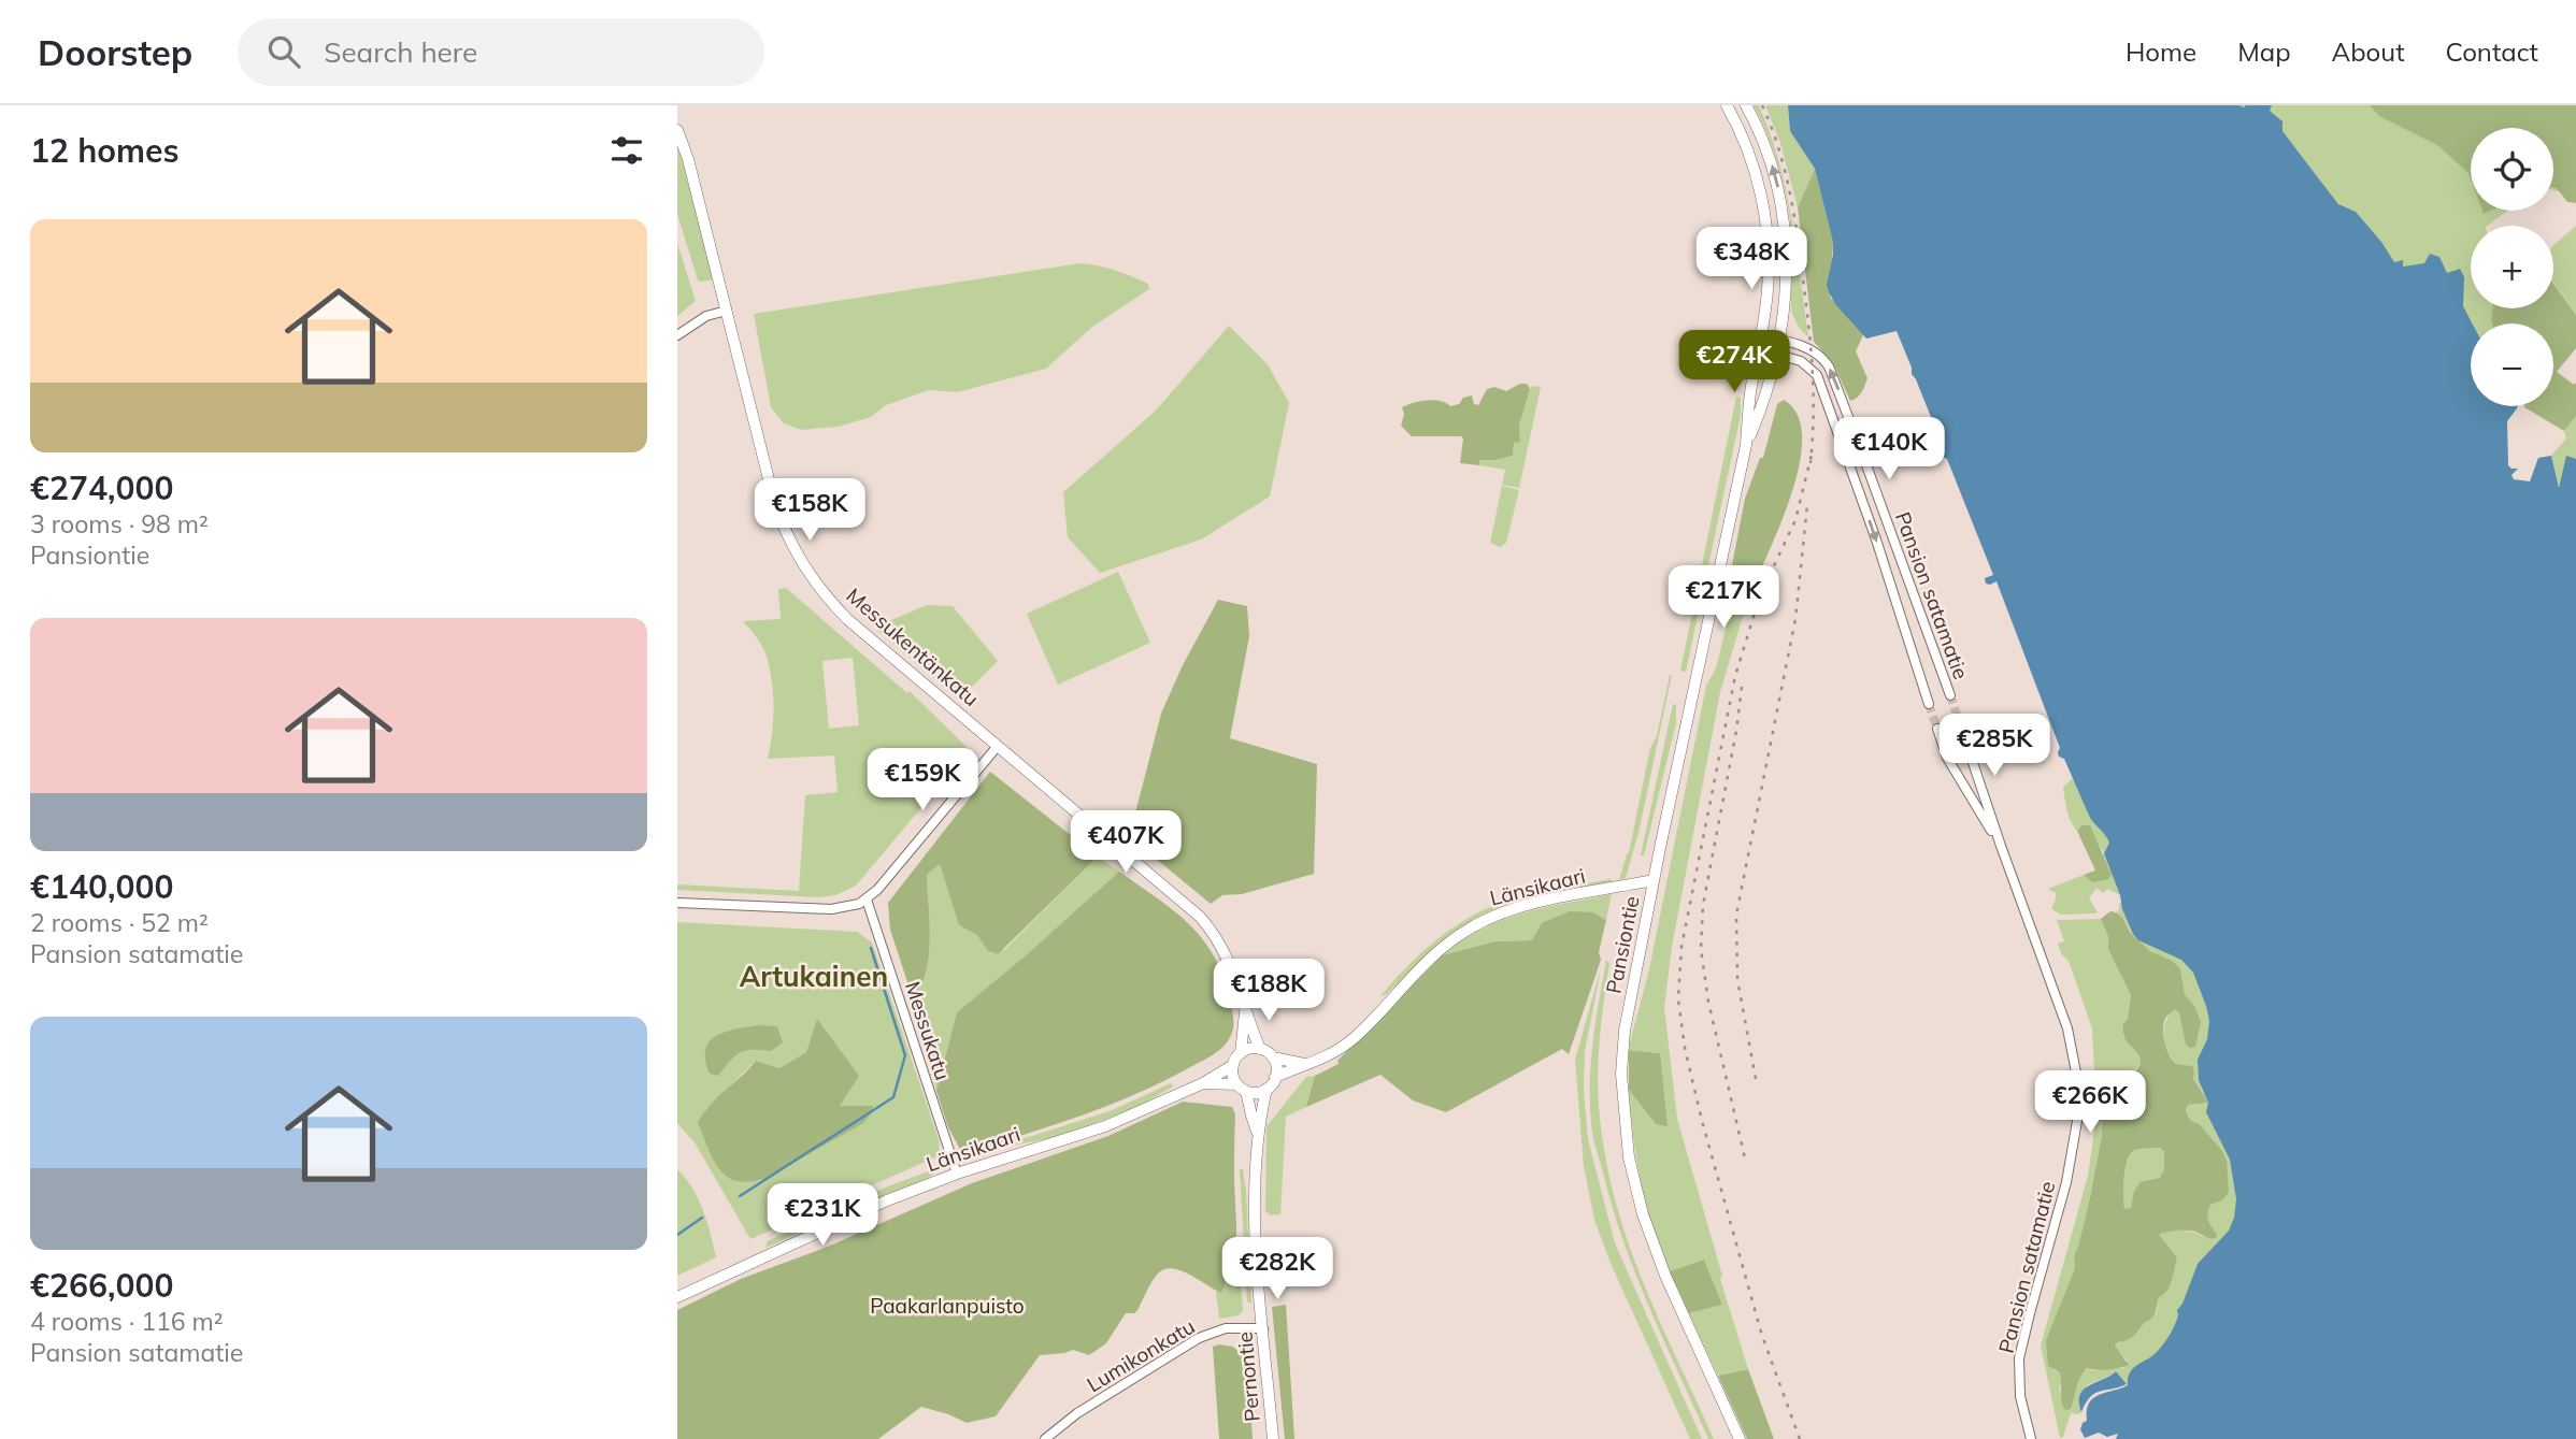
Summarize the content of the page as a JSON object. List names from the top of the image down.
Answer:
{
  "streets": {
    "street": [
      "Pansion satamatie",
      "Messukentänkatu",
      "Länsikaari",
      "Pansiontie",
      "Messukatu",
      "Lumikonkatu",
      "Pernontie"
    ]
  },
  "crossings": [
    ["Pansion satamatie", "Pansiontie"],
    ["Messukentänkatu", "Länsikaari"],
    ["Messukentänkatu", "Pernontie"],
    ["Länsikaari", "Pansiontie"],
    ["Länsikaari", "Messukatu"],
    ["Länsikaari", "Pernontie"],
    ["Lumikonkatu", "Pernontie"]
  ],
  "districts": ["Artukainen"],
  "parks": ["Paakarlanpuisto"],
  "page": {
    "header": "Doorstep",
    "search": "Search here",
    "nav": [
      "Home",
      "Map",
      "About",
      "Contact"
    ],
    "heading": "12 homes",
    "map_buttons": ["+", "−"],
    "list": [
      {
        "name": "€274,000",
        "note": "3 rooms · 98 m² · Pansiontie"
      },
      {
        "name": "€140,000",
        "note": "2 rooms · 52 m² · Pansion satamatie"
      },
      {
        "name": "€266,000",
        "note": "4 rooms · 116 m² · Pansion satamatie"
      }
    ],
    "price": [
      "€348K",
      "€274K",
      "€140K",
      "€158K",
      "€217K",
      "€285K",
      "€159K",
      "€407K",
      "€188K",
      "€266K",
      "€231K",
      "€282K"
    ]
  }
}
